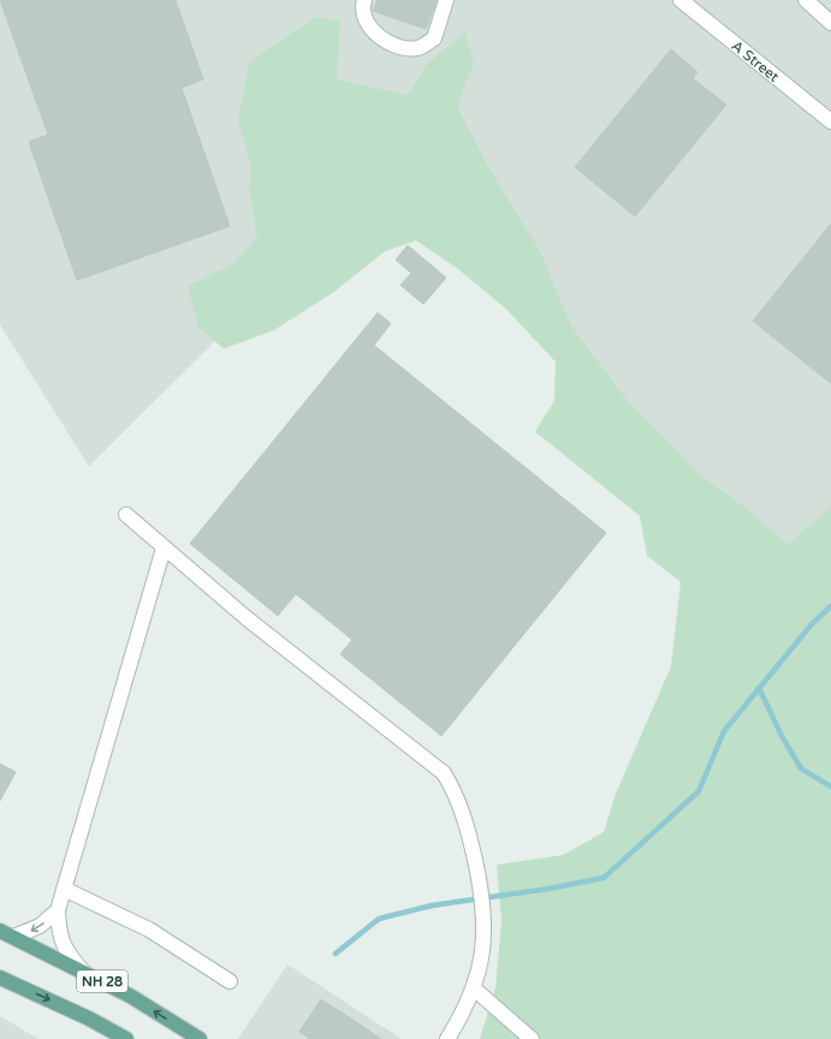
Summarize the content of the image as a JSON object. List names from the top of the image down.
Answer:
{
  "streets": {
    "main road": ["NH 28"],
    "street": ["A Street"]
  }
}
